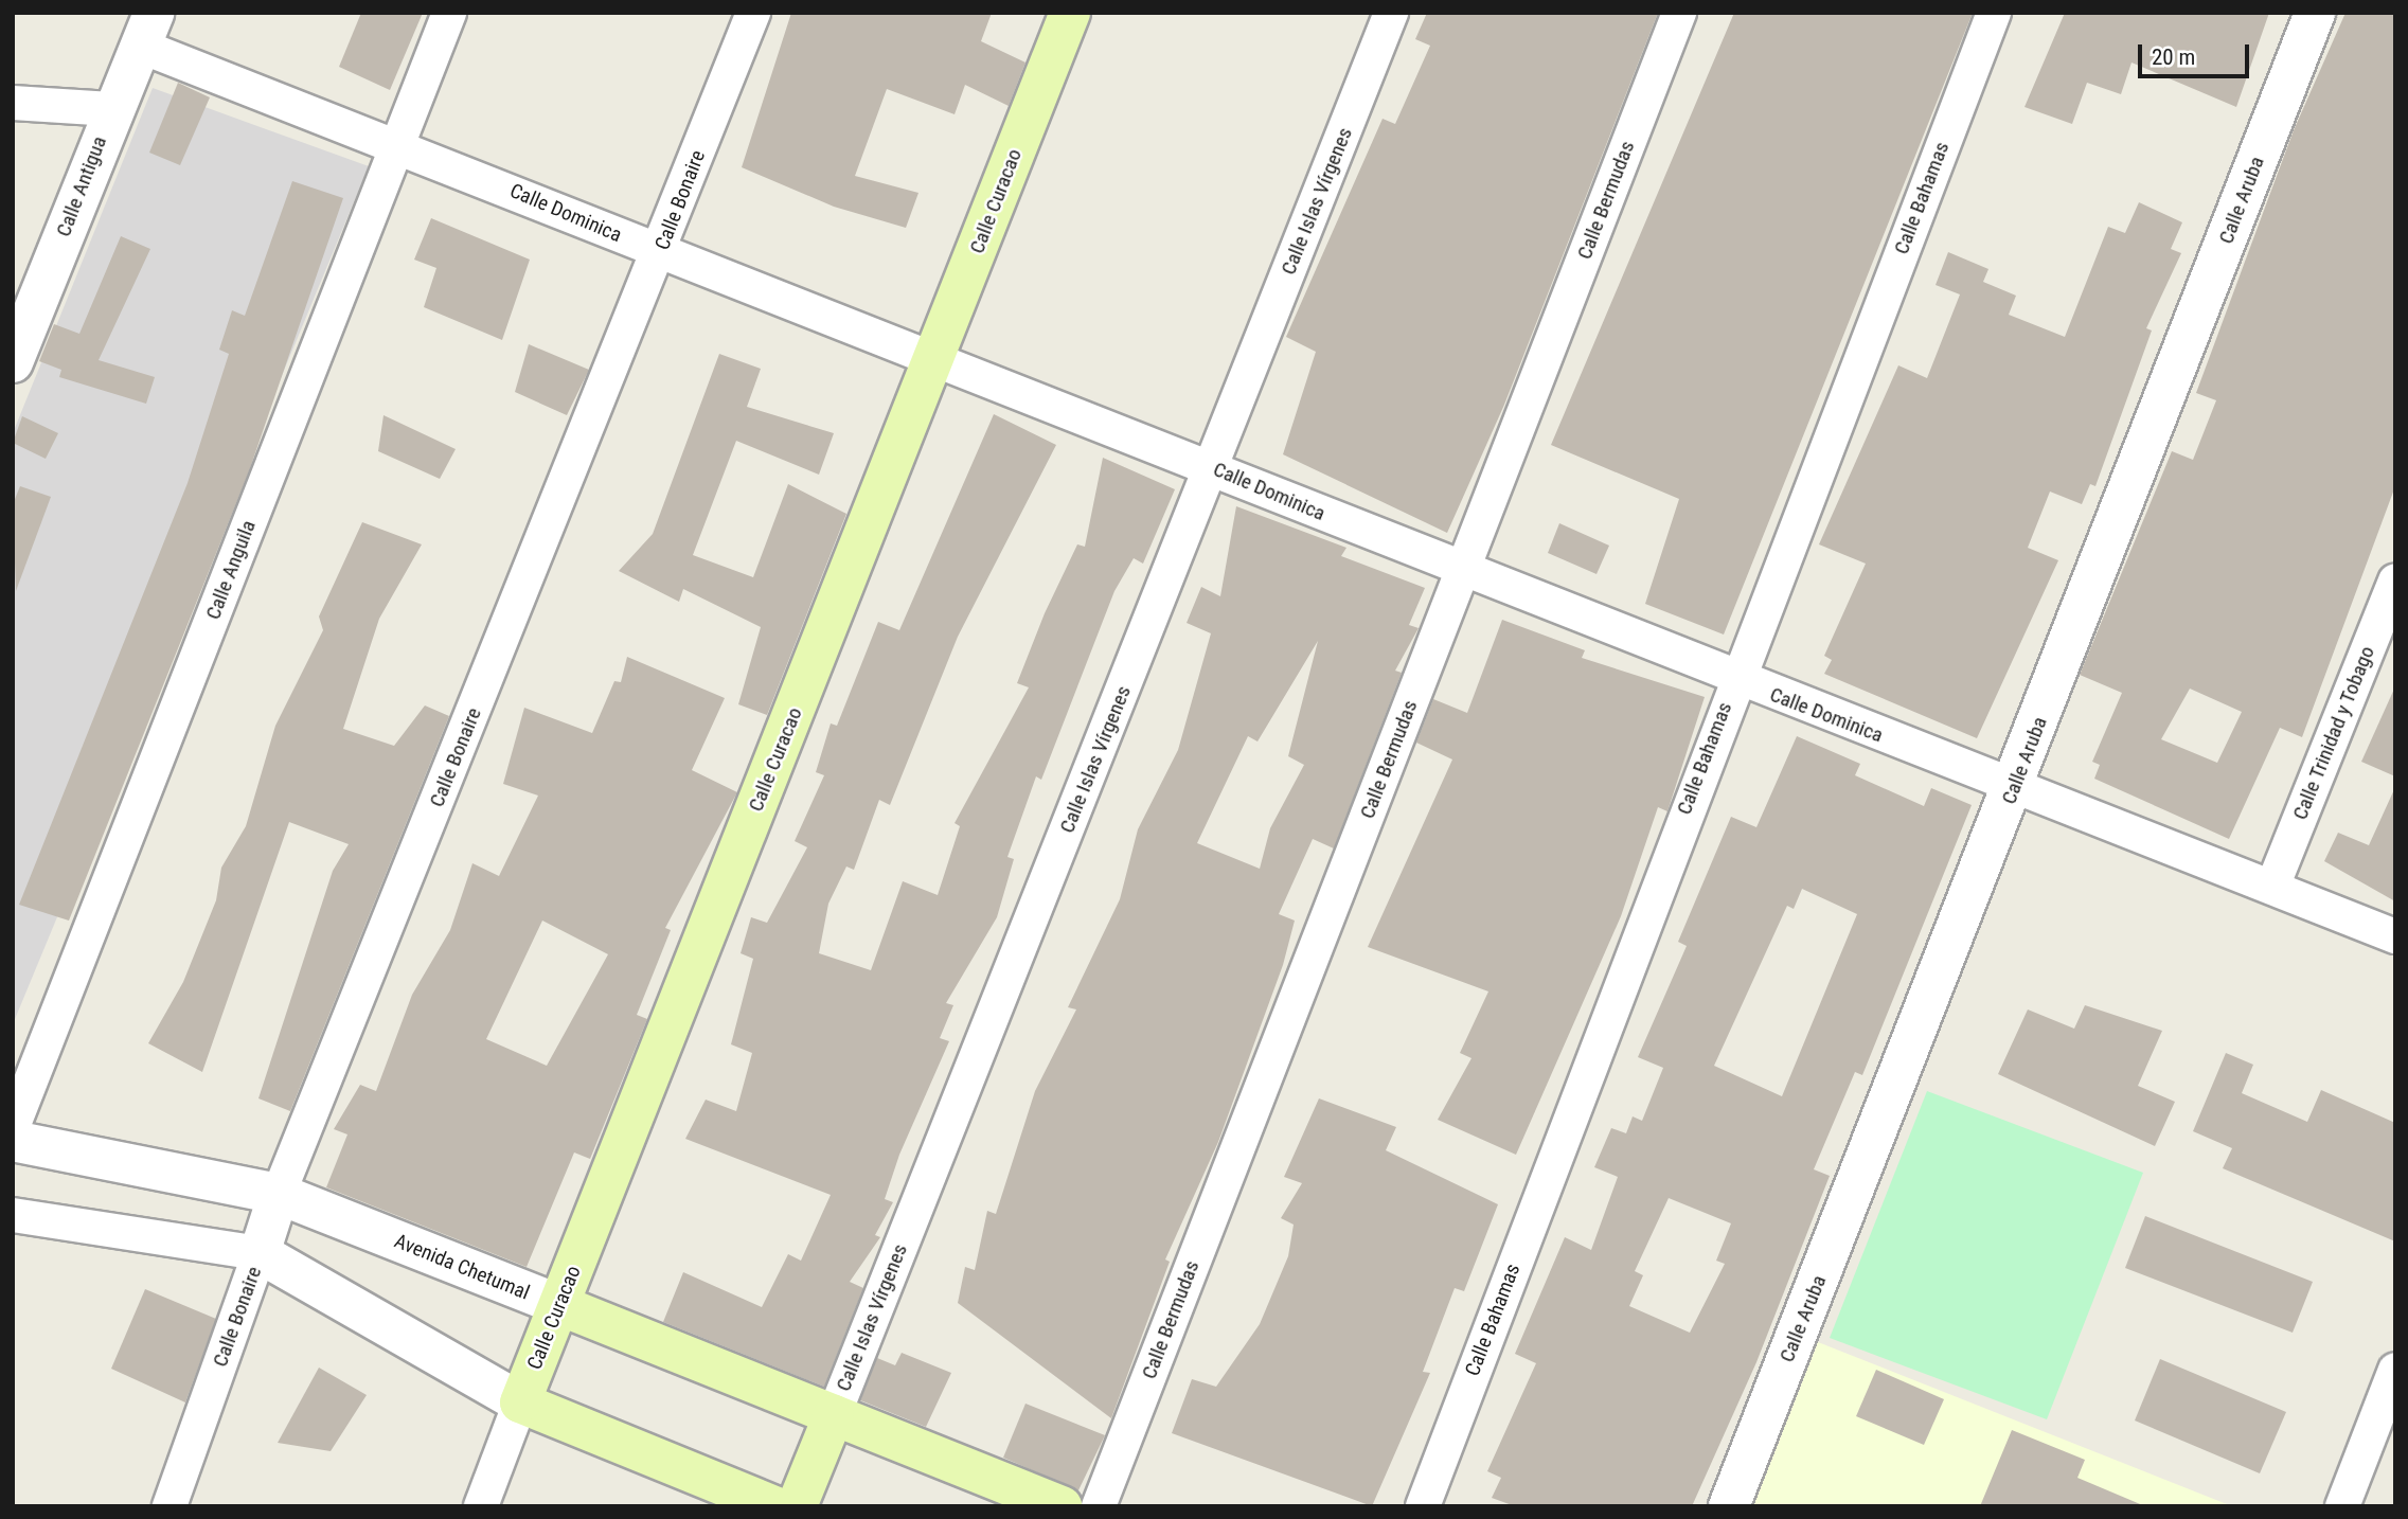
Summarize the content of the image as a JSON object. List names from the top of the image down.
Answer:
{
  "streets": {
    "main road": ["Calle Curacao", "Calle Islas Vírgenes", "Avenida Chetumal"],
    "street": [
      "Calle Antigua",
      "Calle Bahamas",
      "Calle Bonaire",
      "Calle Bermudas",
      "Calle Aruba",
      "Calle Dominica",
      "Calle Anguila",
      "Calle Trinidad y Tobago"
    ]
  },
  "crossings": [
    ["Calle Antigua", "Calle Dominica"],
    ["Calle Bahamas", "Calle Dominica"],
    ["Calle Bonaire", "Calle Dominica"],
    ["Calle Bonaire", "Avenida Chetumal"],
    ["Calle Bermudas", "Calle Dominica"],
    ["Calle Aruba", "Calle Dominica"],
    ["Calle Curacao", "Calle Dominica"],
    ["Calle Curacao", "Avenida Chetumal"],
    ["Calle Islas Vírgenes", "Calle Dominica"],
    ["Calle Islas Vírgenes", "Avenida Chetumal"],
    ["Calle Dominica", "Calle Anguila"],
    ["Calle Dominica", "Calle Trinidad y Tobago"]
  ],
  "scale_bar": "20 m"
}
